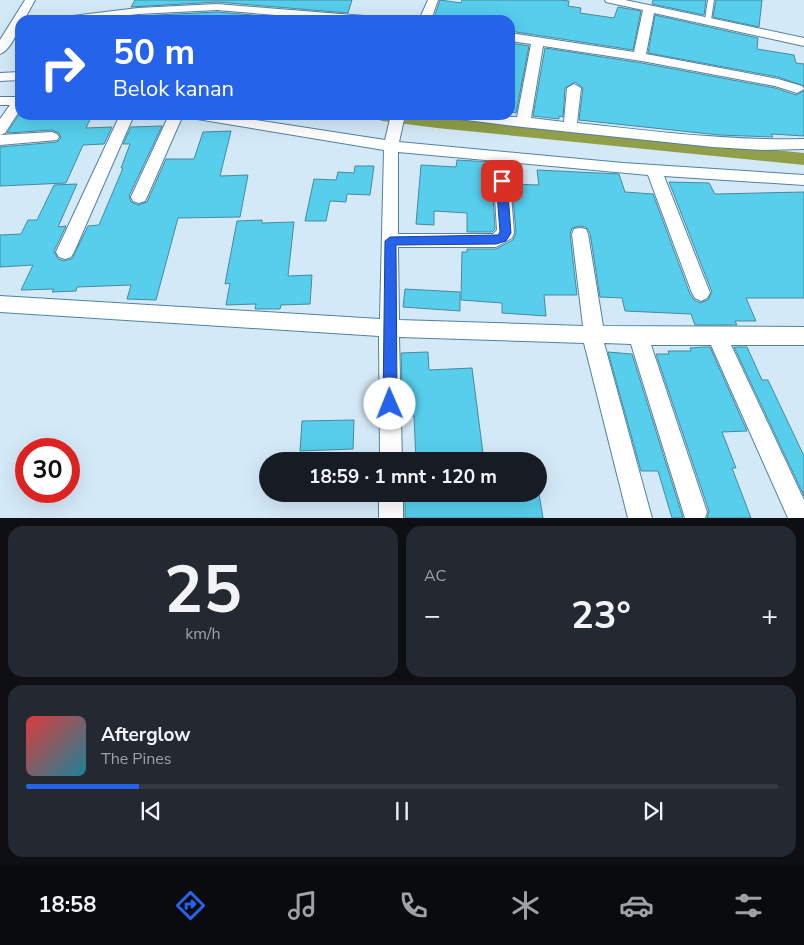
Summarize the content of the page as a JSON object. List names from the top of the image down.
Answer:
{
  "page": {
    "turn": ["50 m", "Belok kanan"],
    "limit": "30",
    "trip": "18:59 · 1 mnt · 120 m",
    "tile": [
      ["25", "km/h"],
      "AC"
    ],
    "heat": ["−", "23°", "+"],
    "song": ["Afterglow", "The Pines"],
    "tabs": "18:58"
  }
}
